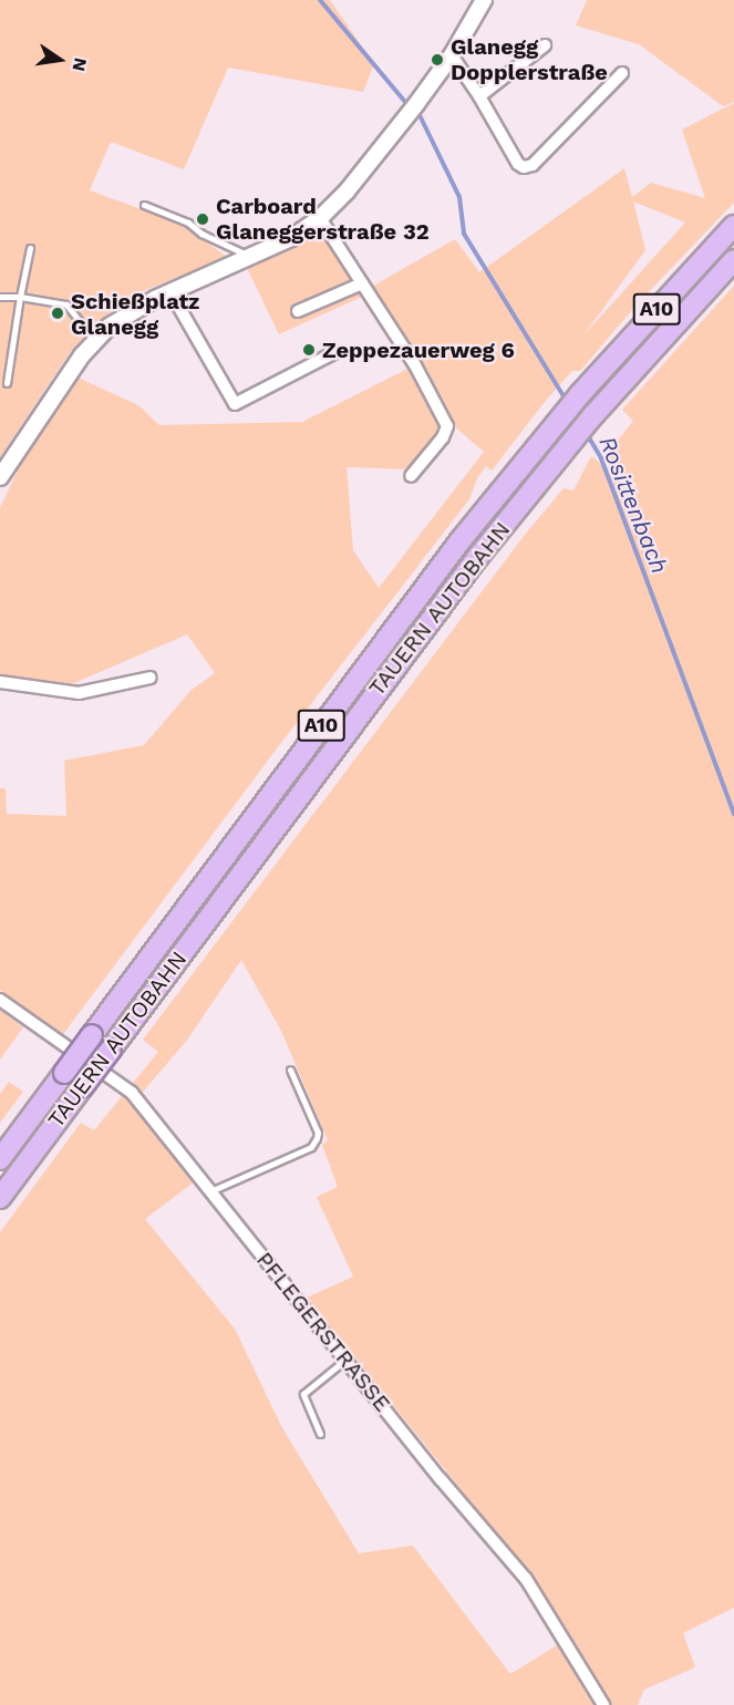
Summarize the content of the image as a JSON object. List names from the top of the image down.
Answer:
{
  "streets": {
    "highway": ["A10", "TAUERN AUTOBAHN"],
    "street": ["PFLEGERSTRASSE"]
  },
  "water": ["Rosittenbach"],
  "places": [
    "Glanegg Dopplerstraße",
    "Carboard Glaneggerstraße 32",
    "Schießplatz Glanegg",
    "Zeppezauerweg 6"
  ],
  "north": "right"
}
